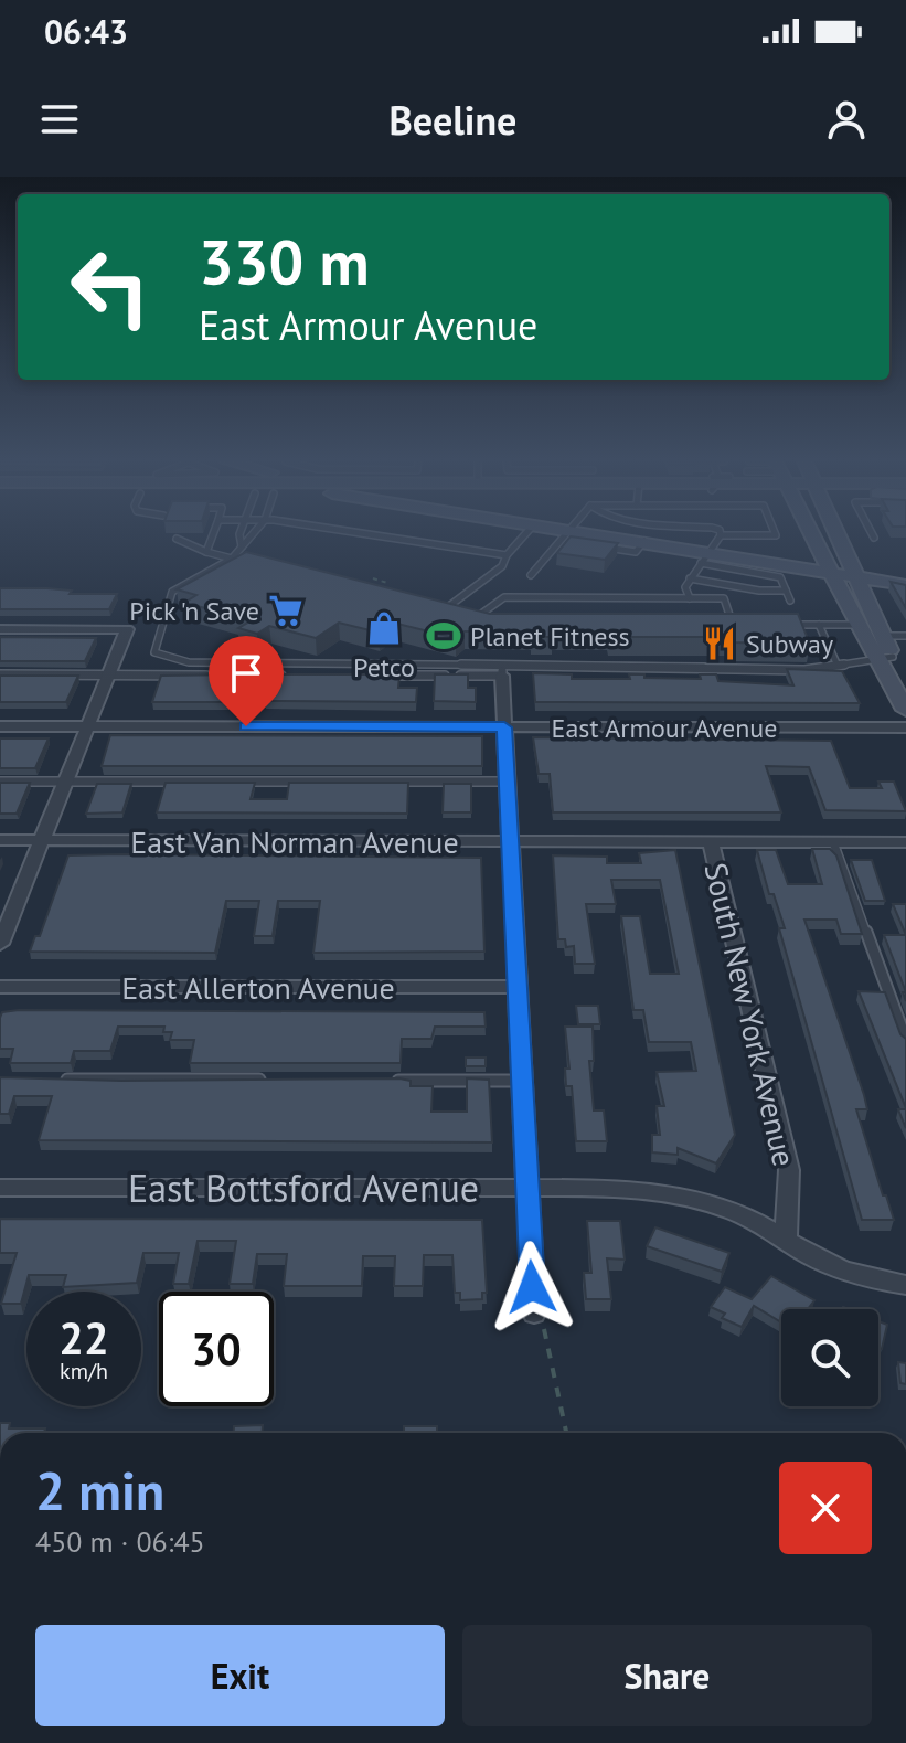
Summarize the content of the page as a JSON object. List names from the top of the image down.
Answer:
{
  "streets": {
    "street": [
      "East Armour Avenue",
      "East Van Norman Avenue",
      "East Allerton Avenue",
      "South New York Avenue",
      "East Bottsford Avenue"
    ]
  },
  "crossings": [
    ["East Van Norman Avenue", "South New York Avenue"],
    ["South New York Avenue", "East Bottsford Avenue"]
  ],
  "places": {
    "supermarket": ["Pick 'n Save"],
    "shop": ["Petco"],
    "sports": ["Planet Fitness"],
    "restaurant": ["Subway"]
  },
  "page": {
    "status": "06:43",
    "header": "Beeline",
    "turn": ["330 m", "East Armour Avenue"],
    "speed": "22 km/h",
    "limit": "30",
    "heading": ["2 min", "450 m · 06:45"],
    "buttons": ["Exit", "Share"]
  }
}
